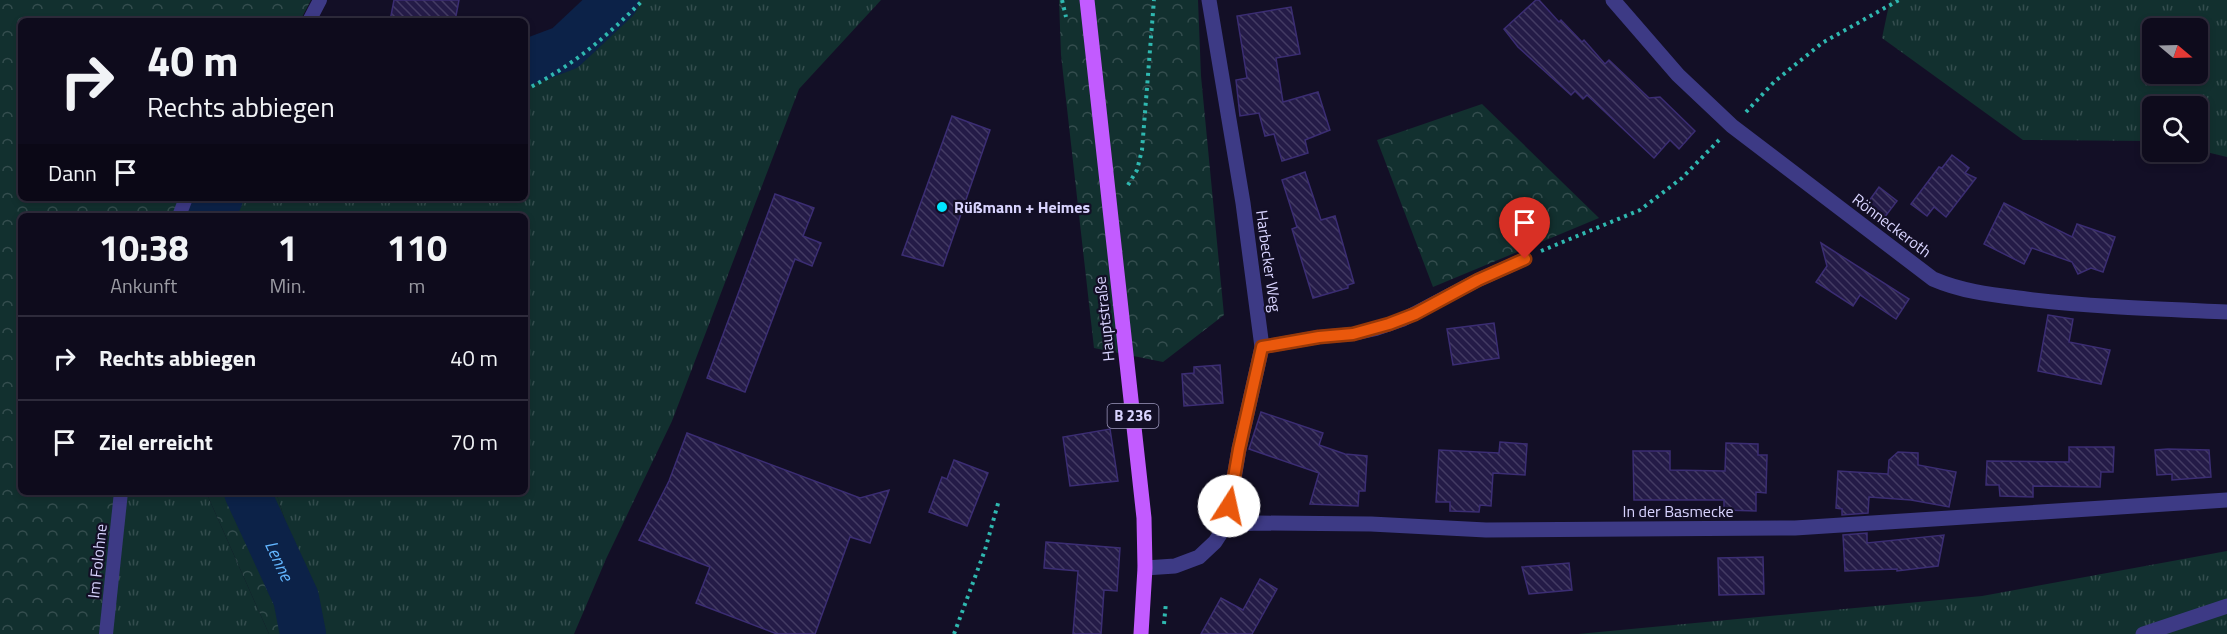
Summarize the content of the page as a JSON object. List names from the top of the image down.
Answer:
{
  "streets": {
    "main road": ["Hauptstraße", "B 236"],
    "street": ["Rönneckeroth", "Harbecker Weg", "In der Basmecke"],
    "lane": ["Im Folohne"]
  },
  "crossings": [
    ["Harbecker Weg", "In der Basmecke"]
  ],
  "water": ["Lenne"],
  "places": ["Rüßmann + Heimes"],
  "north": "right",
  "page": {
    "turn": ["40 m", "Rechts abbiegen"],
    "then": "Dann",
    "eta": [
      "10:38",
      "Ankunft",
      "1",
      "Min.",
      "110",
      "m"
    ],
    "list": [
      {
        "name": "Rechts abbiegen",
        "value": "40 m"
      },
      {
        "name": "Ziel erreicht",
        "value": "70 m"
      }
    ]
  }
}
